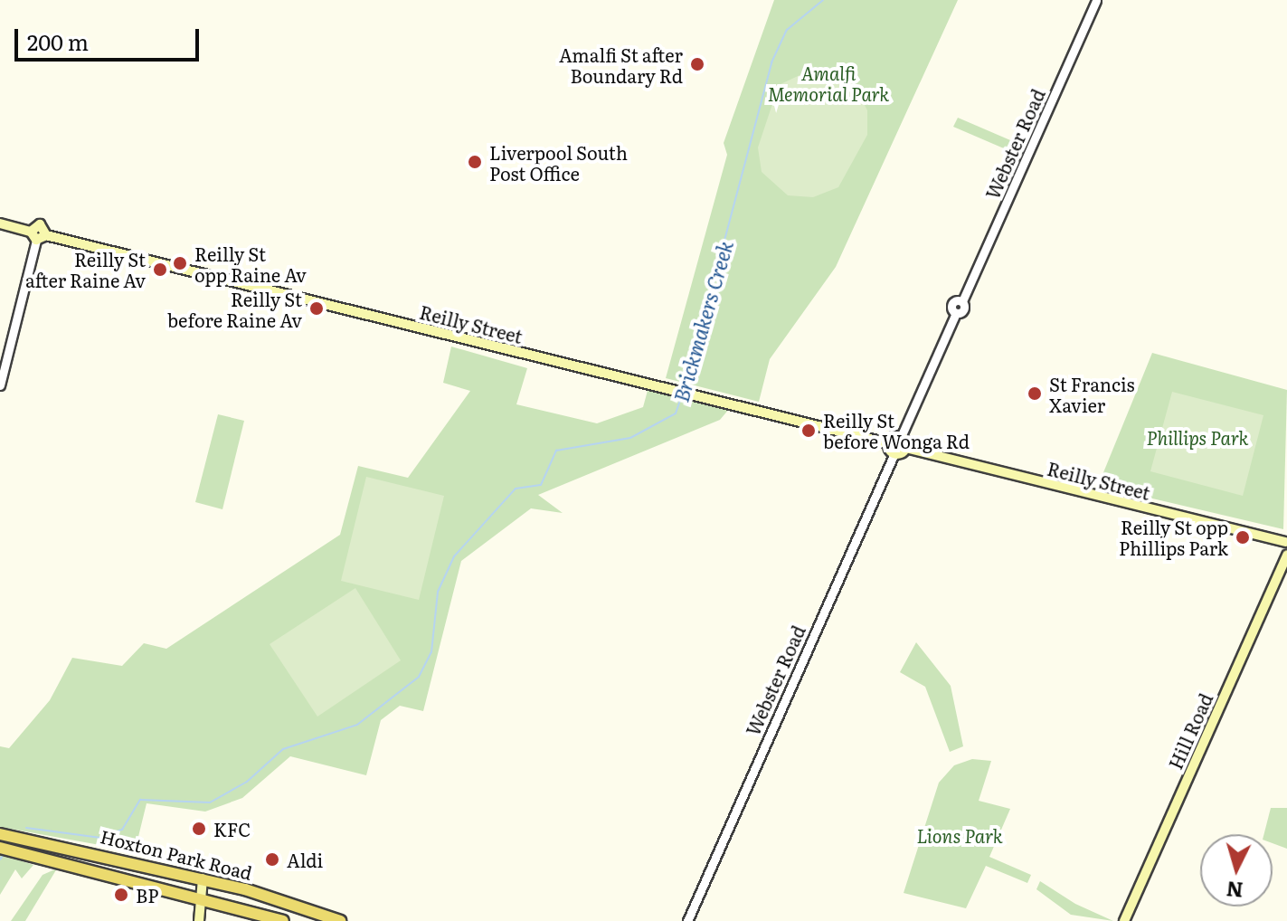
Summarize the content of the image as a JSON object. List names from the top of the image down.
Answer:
{
  "streets": {
    "main road": ["Reilly Street", "Hill Road", "Hoxton Park Road"],
    "street": ["Webster Road"]
  },
  "water": ["Brickmakers Creek"],
  "parks": ["Amalfi Memorial Park", "Phillips Park", "Lions Park"],
  "places": [
    "Amalfi St after Boundary Rd",
    "Liverpool South Post Office",
    "Reilly St opp Raine Av",
    "Reilly St after Raine Av",
    "Reilly St before Raine Av",
    "St Francis Xavier",
    "Reilly St before Wonga Rd",
    "Reilly St opp Phillips Park",
    "KFC",
    "Aldi",
    "BP"
  ],
  "scale_bar": "200 m",
  "north": "bottom"
}
